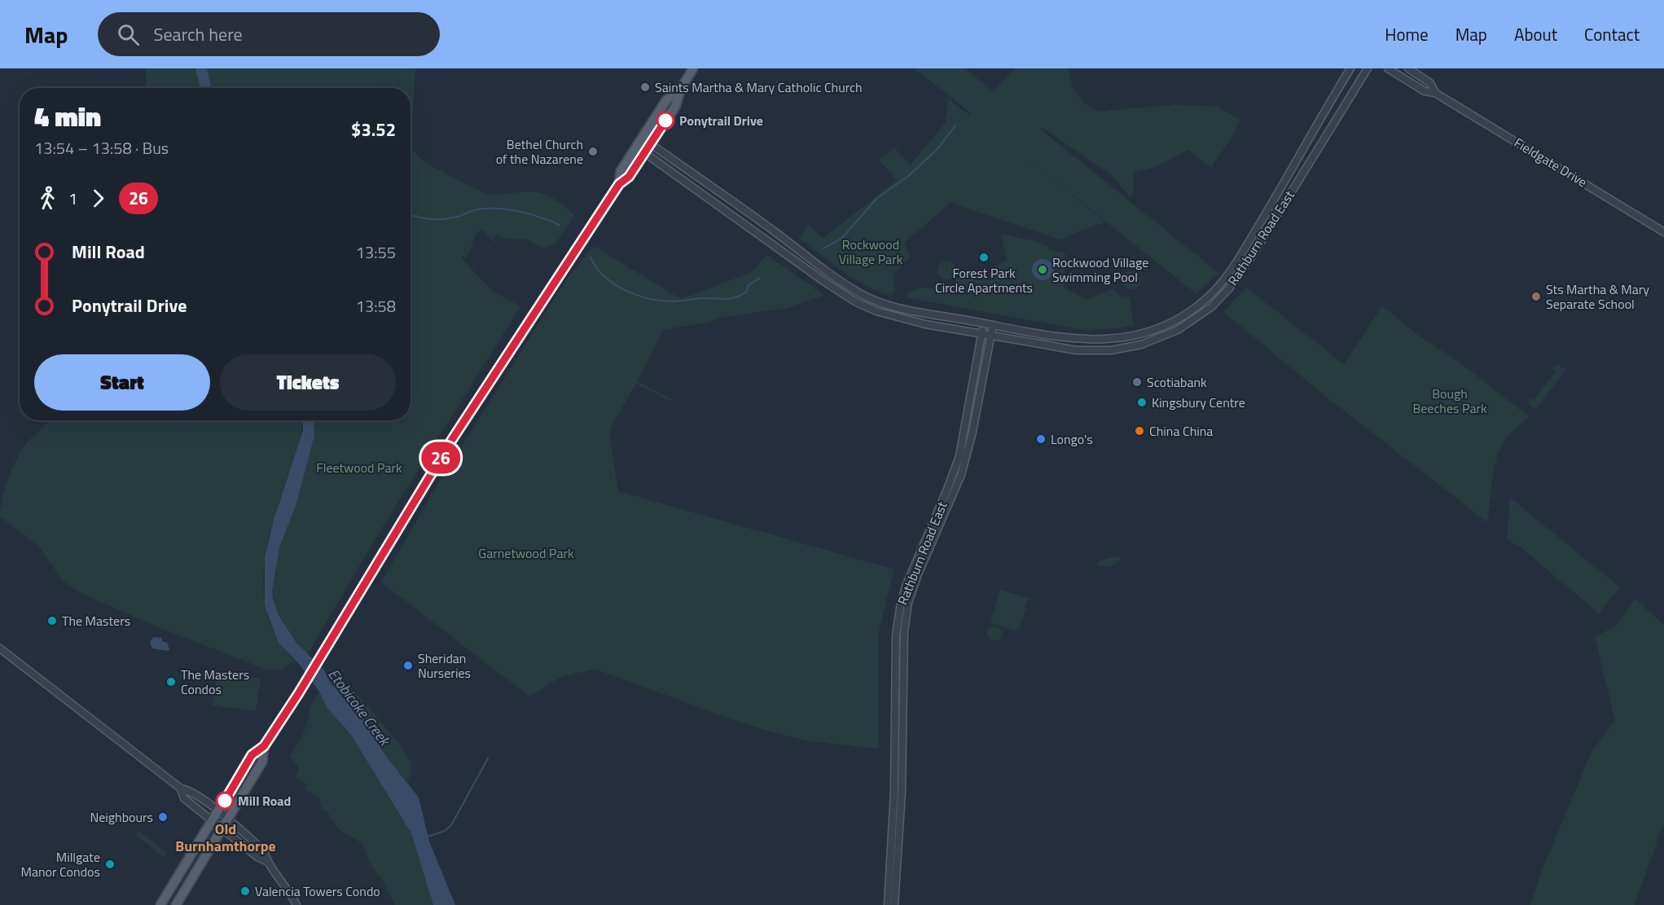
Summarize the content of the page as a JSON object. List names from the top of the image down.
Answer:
{
  "streets": {
    "street": ["Fieldgate Drive", "Rathburn Road East"]
  },
  "districts": ["Old Burnhamthorpe"],
  "water": ["Etobicoke Creek"],
  "parks": [
    "Rockwood Village Park",
    "Bough Beeches Park",
    "Fleetwood Park",
    "Garnetwood Park"
  ],
  "places": [
    "Saints Martha & Mary Catholic Church",
    "Ponytrail Drive",
    "Bethel Church of the Nazarene",
    "Forest Park Circle Apartments",
    "Rockwood Village Swimming Pool",
    "Sts Martha & Mary Separate School",
    "Scotiabank",
    "Kingsbury Centre",
    "China China",
    "Longo's",
    "The Masters",
    "Sheridan Nurseries",
    "The Masters Condos",
    "Mill Road",
    "Neighbours",
    "Millgate Manor Condos",
    "Valencia Towers Condo"
  ],
  "lines": ["bus line 26"],
  "page": {
    "header": "Map",
    "search": "Search here",
    "nav": [
      "Home",
      "Map",
      "About",
      "Contact"
    ],
    "on_map": "26",
    "heading": ["4 min", "13:54 – 13:58 · Bus", "$3.52"],
    "legs": ["1", "26"],
    "list": [
      {
        "name": "Mill Road",
        "value": "13:55"
      },
      {
        "name": "Ponytrail Drive",
        "value": "13:58"
      }
    ],
    "buttons": ["Start", "Tickets"]
  }
}
